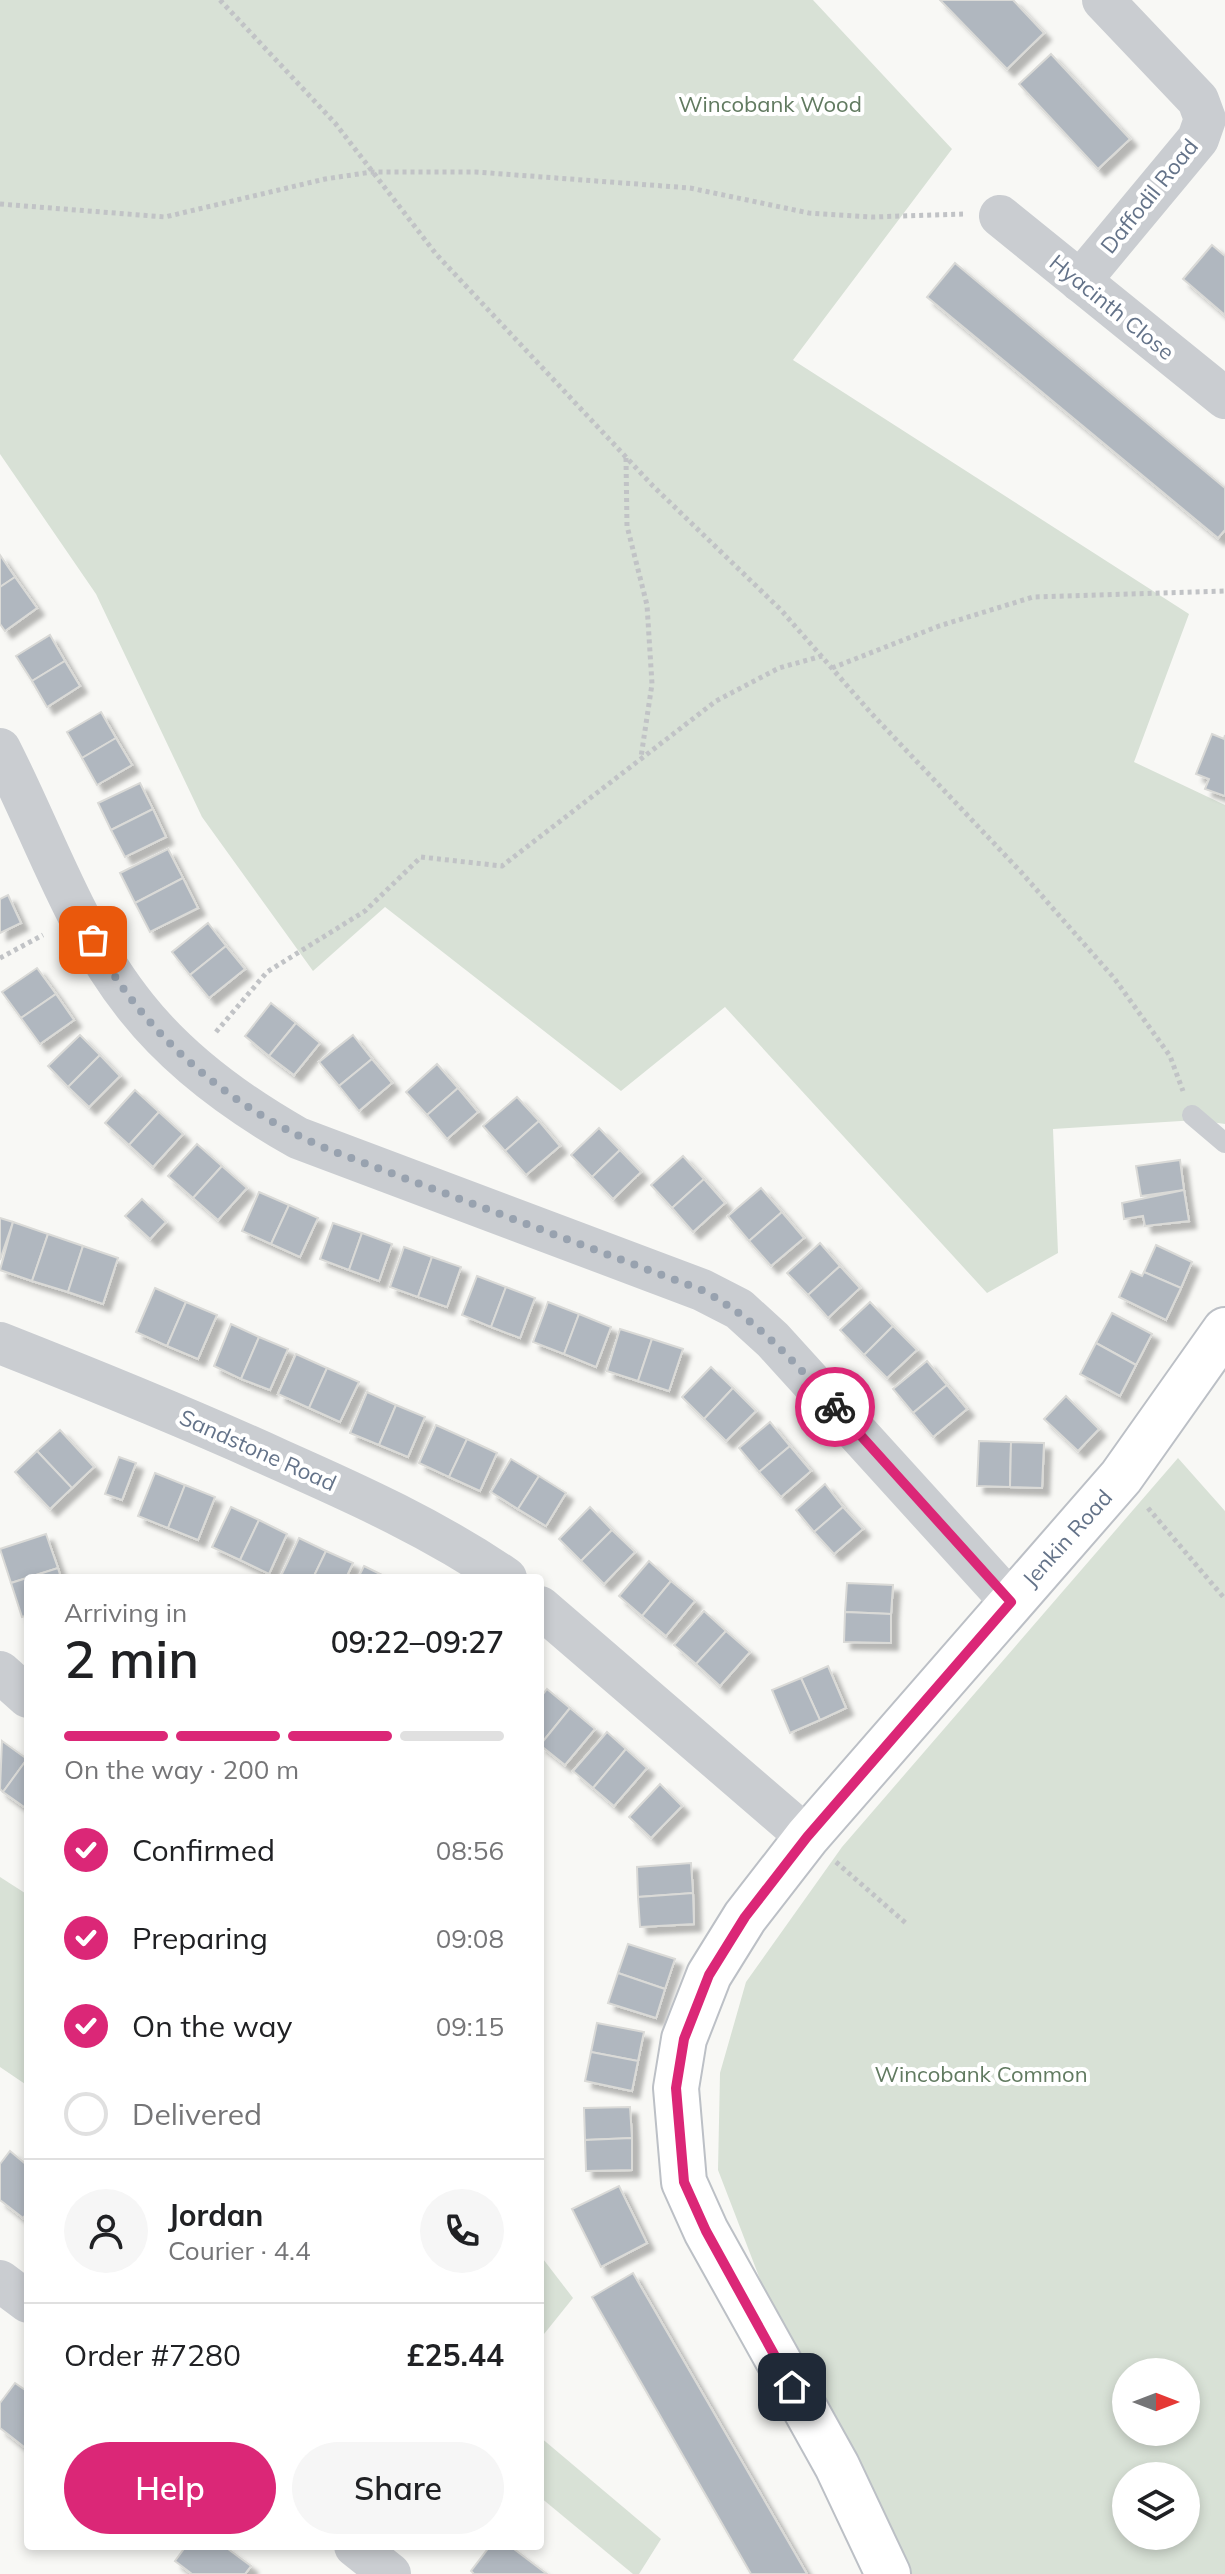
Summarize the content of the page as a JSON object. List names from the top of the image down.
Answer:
{
  "streets": {
    "street": [
      "Daffodil Road",
      "Hyacinth Close",
      "Sandstone Road",
      "Jenkin Road"
    ]
  },
  "crossings": [
    ["Daffodil Road", "Hyacinth Close"]
  ],
  "parks": ["Wincobank Wood", "Wincobank Common"],
  "north": "right",
  "page": {
    "heading": ["2 min", "Arriving in", "09:22–09:27"],
    "panel": [
      "Jordan",
      "Courier · 4.4",
      "Order #7280",
      "£25.44"
    ],
    "bar": "On the way · 200 m",
    "list": [
      ["Confirmed", "08:56"],
      ["Preparing", "09:08"],
      ["On the way", "09:15"],
      "Delivered"
    ],
    "buttons": ["Help", "Share"]
  }
}
